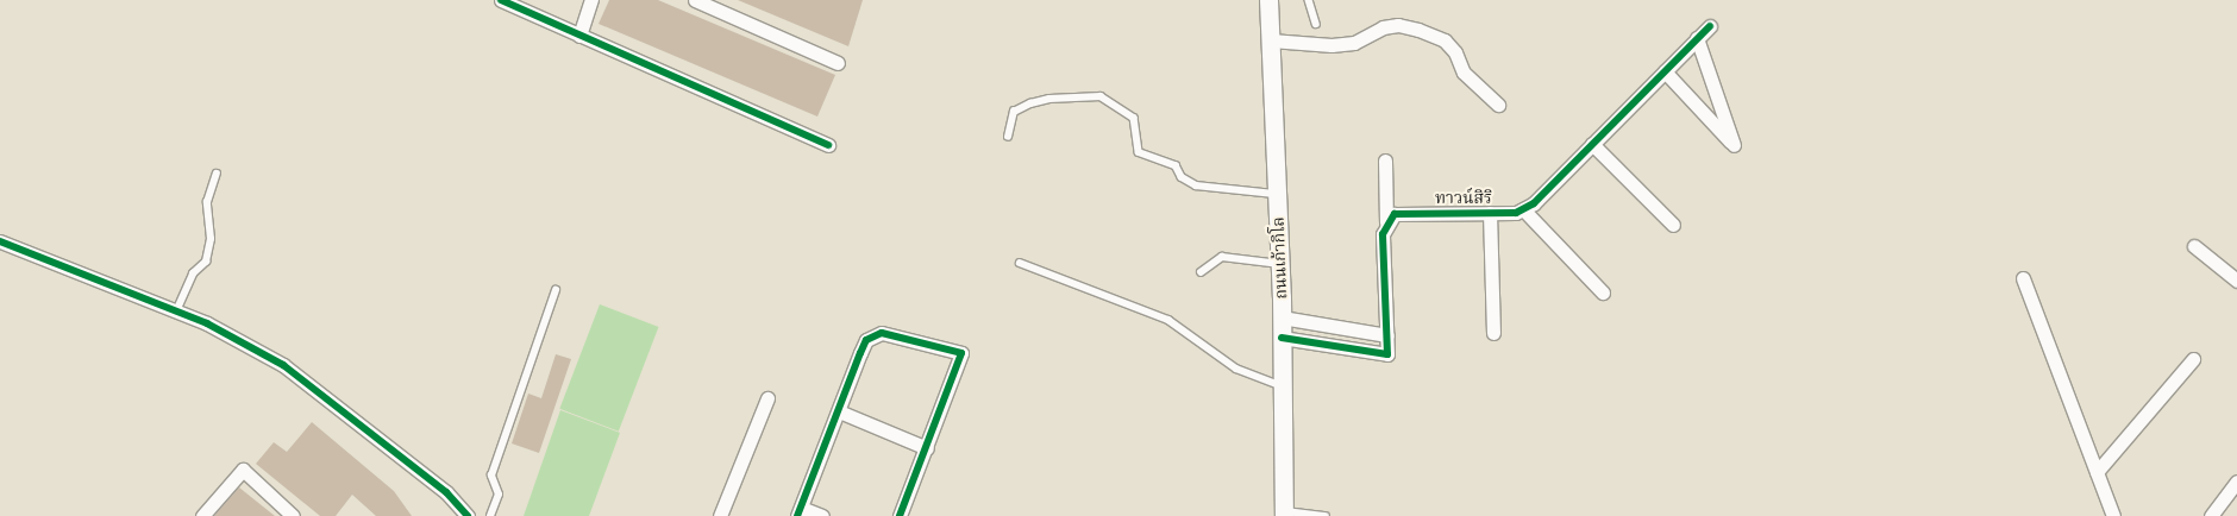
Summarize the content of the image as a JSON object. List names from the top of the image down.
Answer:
{
  "streets": {
    "main road": ["ถนนเก้ากิโล"],
    "street": ["ทาวน์สิริ"]
  }
}
